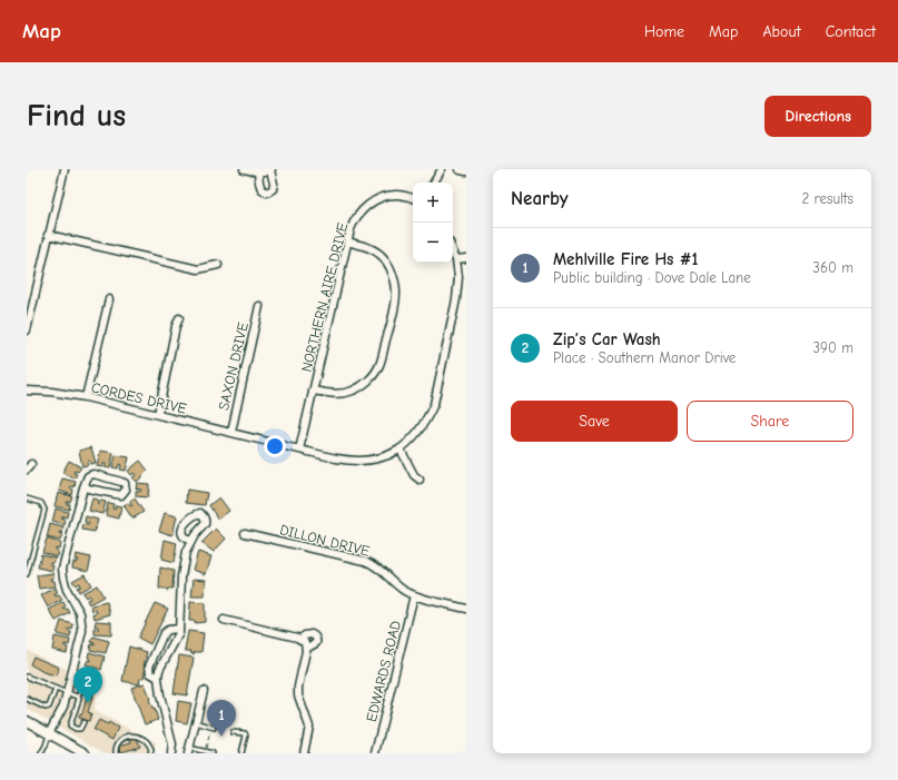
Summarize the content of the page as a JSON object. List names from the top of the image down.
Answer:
{
  "streets": {
    "street": [
      "NORTHERN AIRE DRIVE",
      "SAXON DRIVE",
      "CORDES DRIVE",
      "DILLON DRIVE",
      "EDWARDS ROAD"
    ]
  },
  "crossings": [
    ["NORTHERN AIRE DRIVE", "CORDES DRIVE"],
    ["SAXON DRIVE", "CORDES DRIVE"],
    ["DILLON DRIVE", "EDWARDS ROAD"]
  ],
  "page": {
    "header": "Map",
    "nav": [
      "Home",
      "Map",
      "About",
      "Contact"
    ],
    "buttons": [
      "Directions",
      ["Save", "Share"]
    ],
    "title": "Find us",
    "heading": ["Nearby", "2 results"],
    "map_buttons": ["+", "−"],
    "list": [
      {
        "mark": "1",
        "name": "Mehlville Fire Hs #1",
        "note": "Public building · Dove Dale Lane",
        "value": "360 m"
      },
      {
        "mark": "2",
        "name": "Zip’s Car Wash",
        "note": "Place · Southern Manor Drive",
        "value": "390 m"
      }
    ],
    "pins": ["2", "1"]
  }
}
